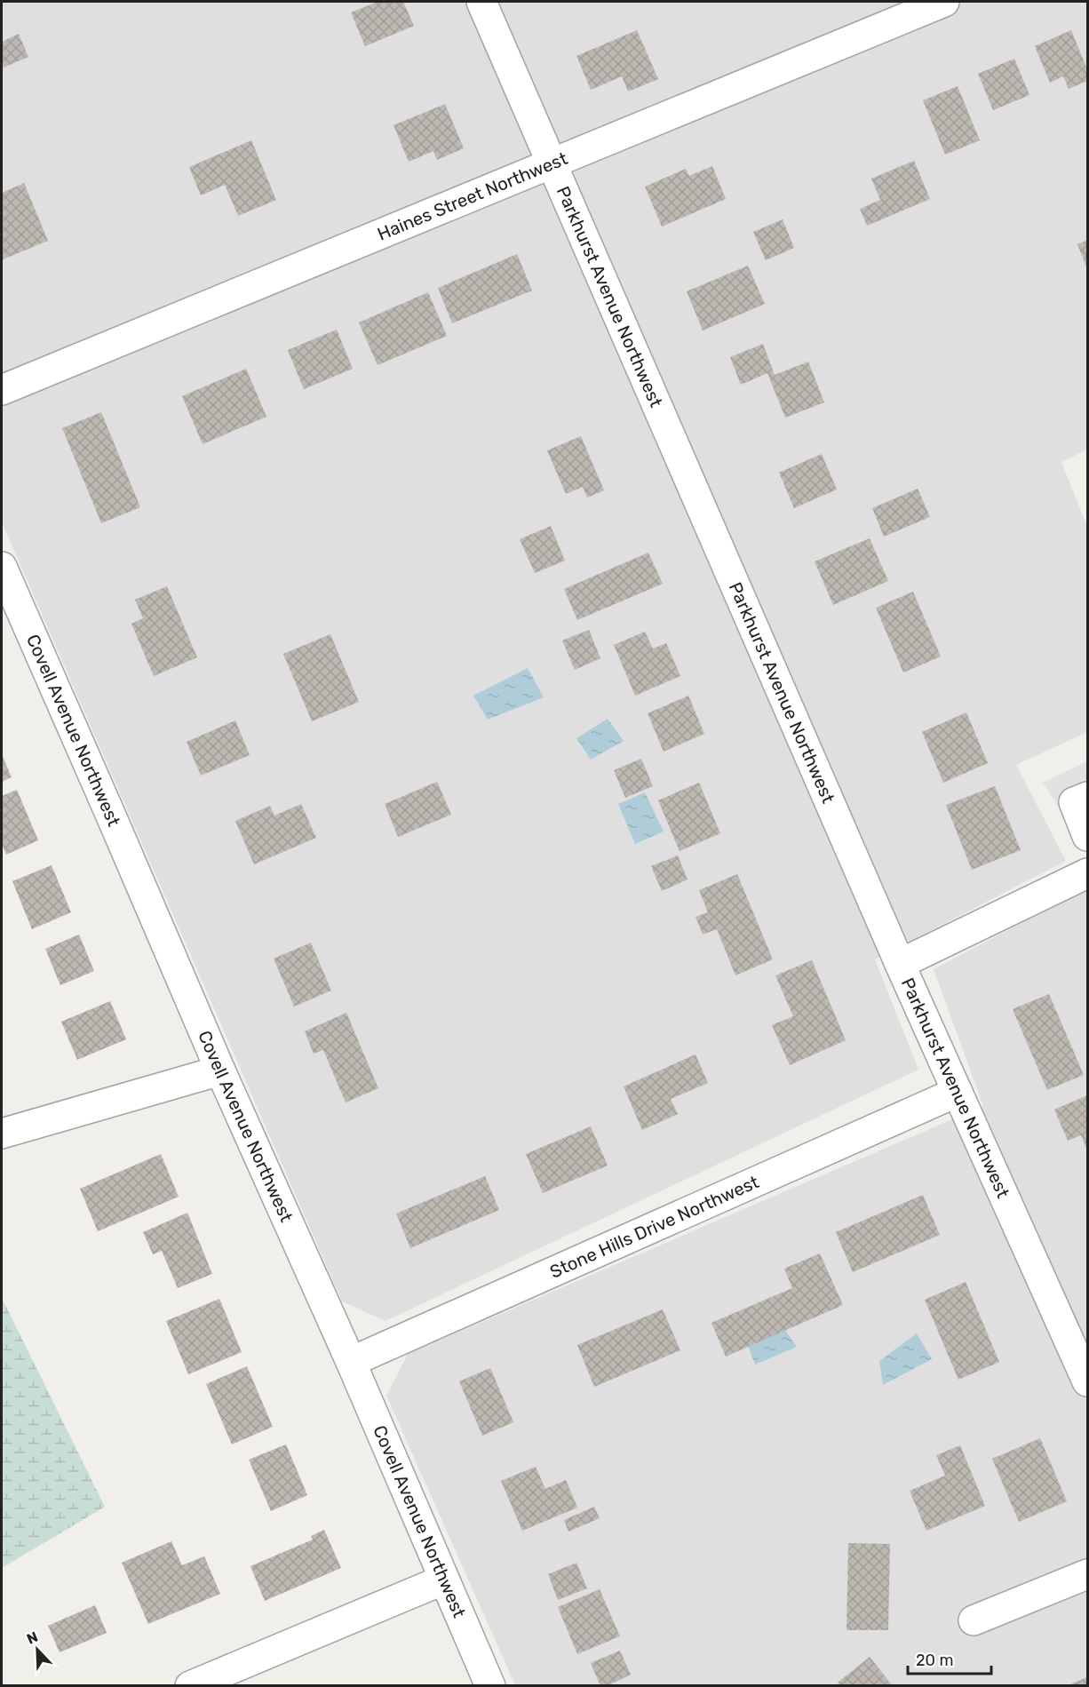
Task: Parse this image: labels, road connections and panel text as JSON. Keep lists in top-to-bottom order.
{
  "streets": {
    "street": [
      "Haines Street Northwest",
      "Parkhurst Avenue Northwest",
      "Covell Avenue Northwest",
      "Stone Hills Drive Northwest"
    ]
  },
  "crossings": [
    ["Haines Street Northwest", "Parkhurst Avenue Northwest"],
    ["Parkhurst Avenue Northwest", "Stone Hills Drive Northwest"],
    ["Covell Avenue Northwest", "Stone Hills Drive Northwest"]
  ],
  "scale_bar": "20 m",
  "north": "top left"
}
